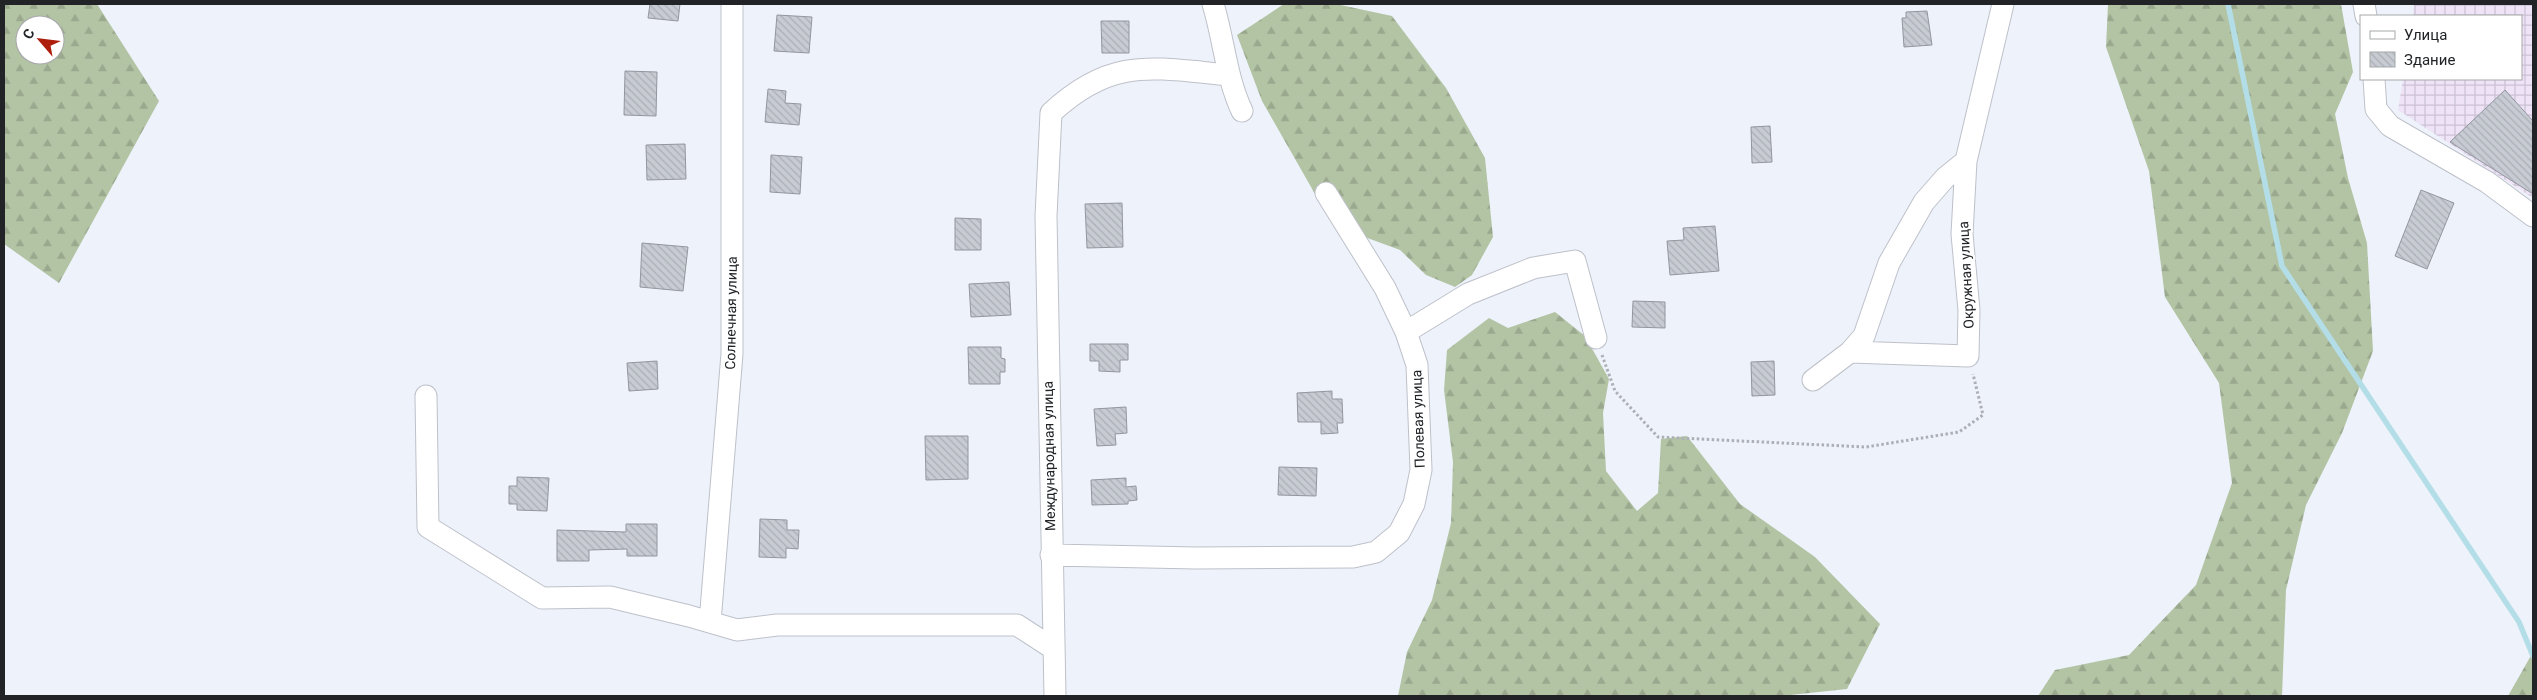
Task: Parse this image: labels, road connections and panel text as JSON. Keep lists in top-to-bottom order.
{
  "streets": {
    "street": [
      "Окружная улица",
      "Солнечная улица",
      "Полевая улица",
      "Международная улица"
    ]
  },
  "crossings": [
    ["Полевая улица", "Международная улица"]
  ],
  "legend": ["Улица", "Здание"],
  "north": "top left"
}
